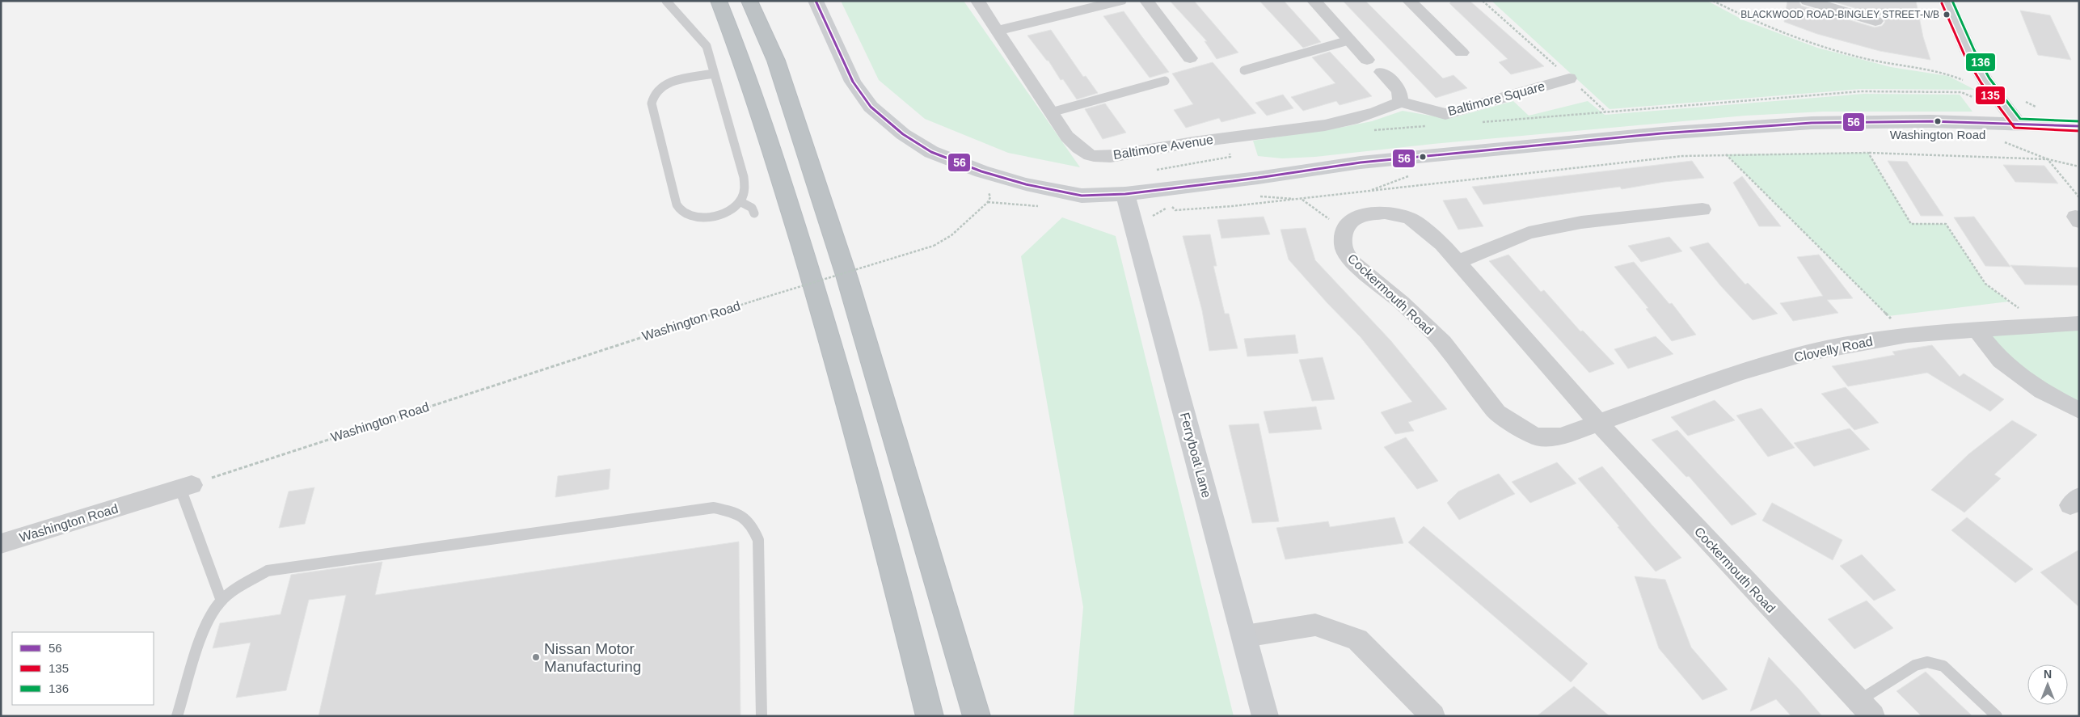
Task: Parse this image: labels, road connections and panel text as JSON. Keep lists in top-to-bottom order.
{
  "streets": {
    "street": [
      "Baltimore Square",
      "Baltimore Avenue",
      "Cockermouth Road",
      "Washington Road",
      "Clovelly Road",
      "Ferryboat Lane"
    ]
  },
  "crossings": [
    ["Baltimore Square", "Baltimore Avenue"],
    ["Cockermouth Road", "Clovelly Road"]
  ],
  "places": ["BLACKWOOD ROAD-BINGLEY STREET-N/B", "Washington Road", "Nissan Motor Manufacturing"],
  "lines": ["transit line 56", "transit line 136", "transit line 135"],
  "legend": ["56", "135", "136"],
  "north": "top"
}
